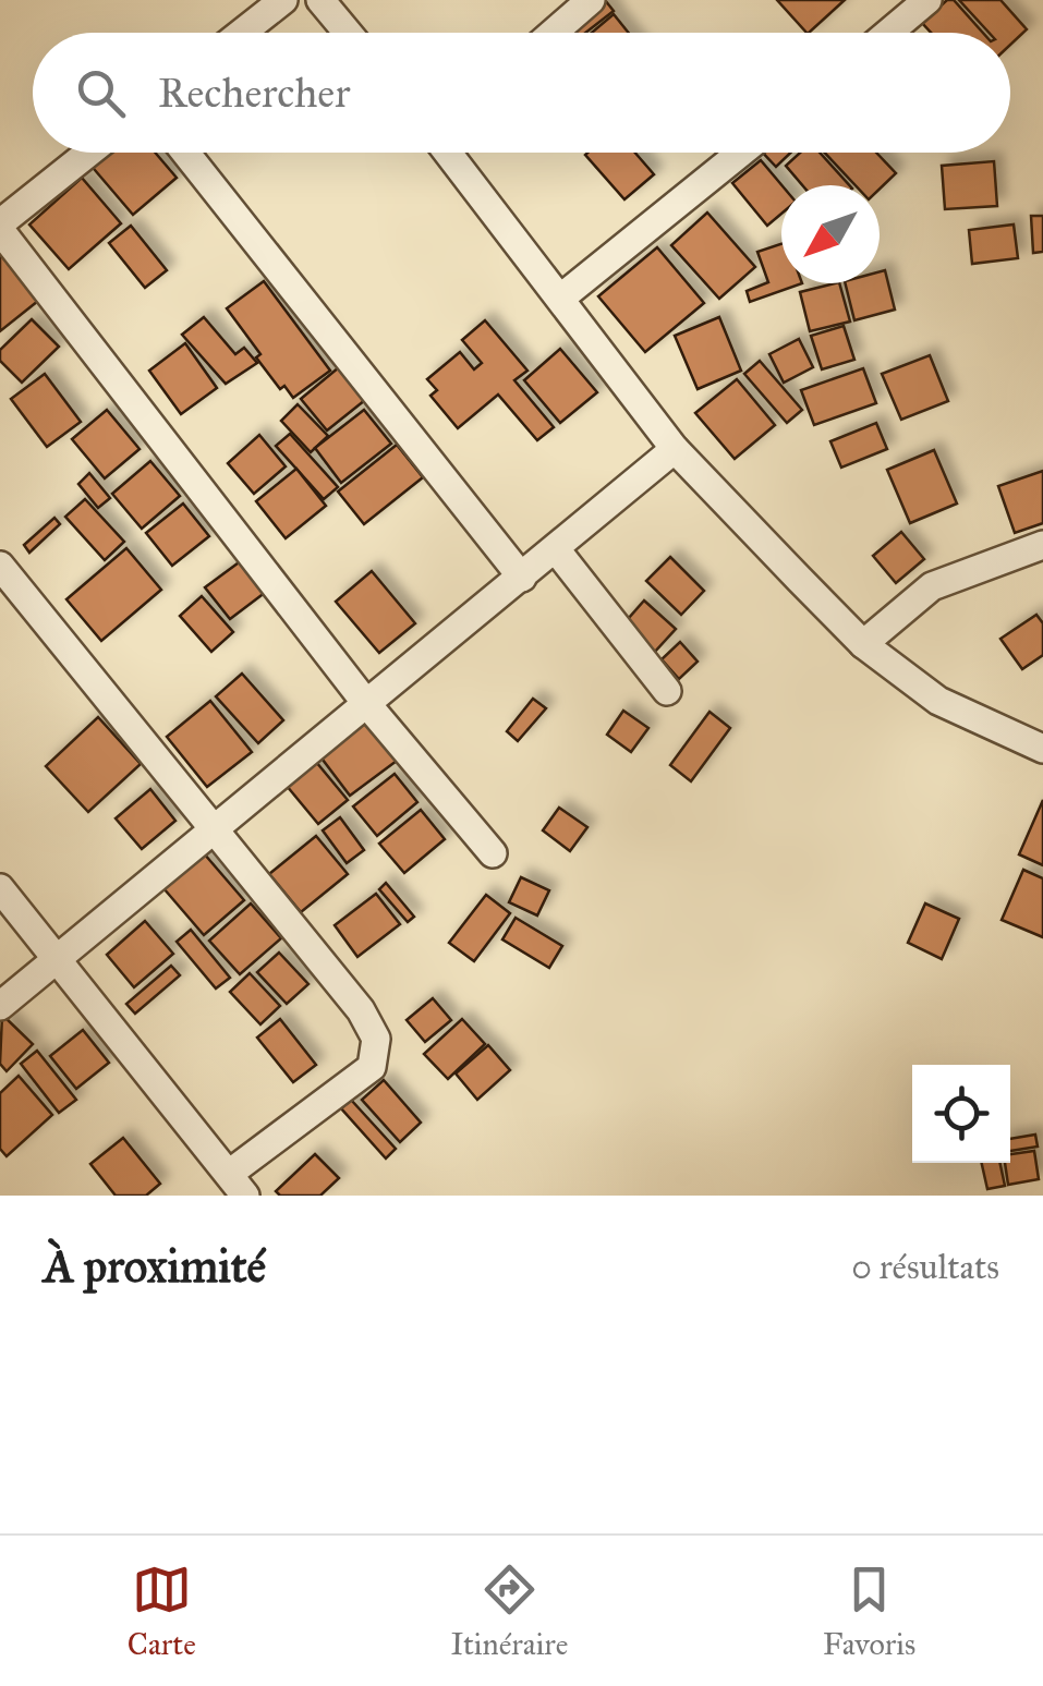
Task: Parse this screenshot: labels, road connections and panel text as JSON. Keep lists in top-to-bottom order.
{
  "north": "bottom left",
  "page": {
    "search": "Rechercher",
    "heading": ["À proximité", "0 résultats"],
    "nav": ["Carte", "Itinéraire", "Favoris"]
  }
}
